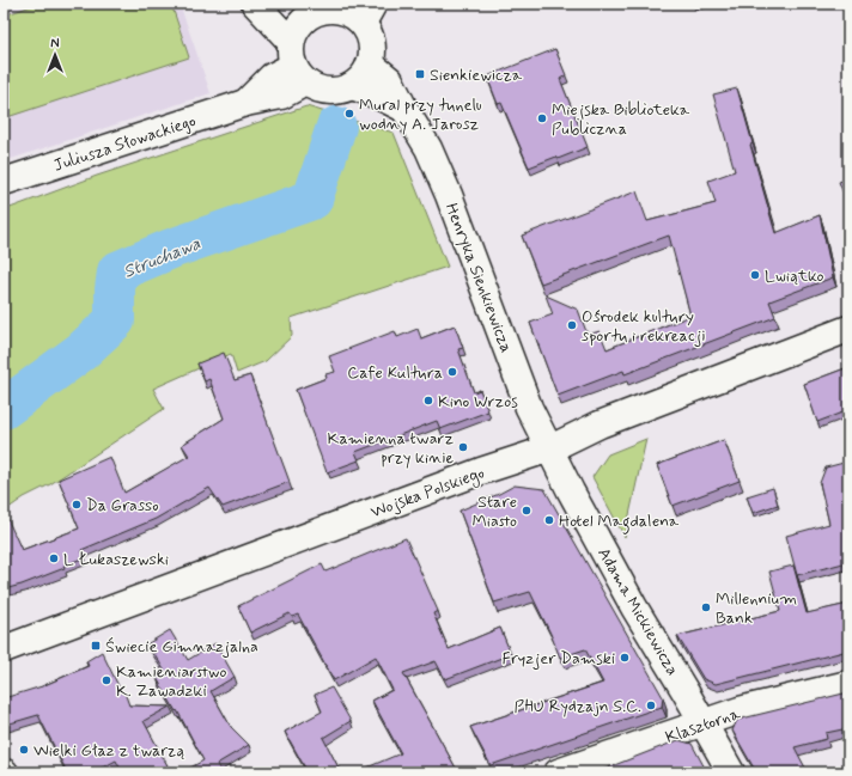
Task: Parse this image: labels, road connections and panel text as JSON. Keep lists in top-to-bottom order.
{
  "streets": {
    "street": [
      "Juliusza Słowackiego",
      "Henryka Sienkiewicza",
      "Wojska Polskiego",
      "Adama Mickiewicza",
      "Klasztorna"
    ]
  },
  "crossings": [
    ["Juliusza Słowackiego", "Henryka Sienkiewicza"],
    ["Henryka Sienkiewicza", "Wojska Polskiego"],
    ["Henryka Sienkiewicza", "Adama Mickiewicza"],
    ["Wojska Polskiego", "Adama Mickiewicza"],
    ["Adama Mickiewicza", "Klasztorna"]
  ],
  "water": ["Struchawa"],
  "places": {
    "transit": ["Sienkiewicza", "Świecie Gimnazjalna"],
    "other": [
      "Mural przy tunelu wodny A. Jarosz",
      "Miejska Biblioteka Publiczna",
      "Lwiątko",
      "Ośrodek kultury sportu i rekreacji",
      "Cafe Kultura",
      "Kino Wrzos",
      "Kamienna twarz przy kinie",
      "Da Grasso",
      "Stare Miasto",
      "Hotel Magdalena",
      "L Łukaszewski",
      "Millennium Bank",
      "Fryzjer Damski",
      "Kamieniarstwo K. Zawadzki",
      "PHU Rydzajn S.C.",
      "Wielki Głaz z twarzą"
    ]
  },
  "north": "top"
}
